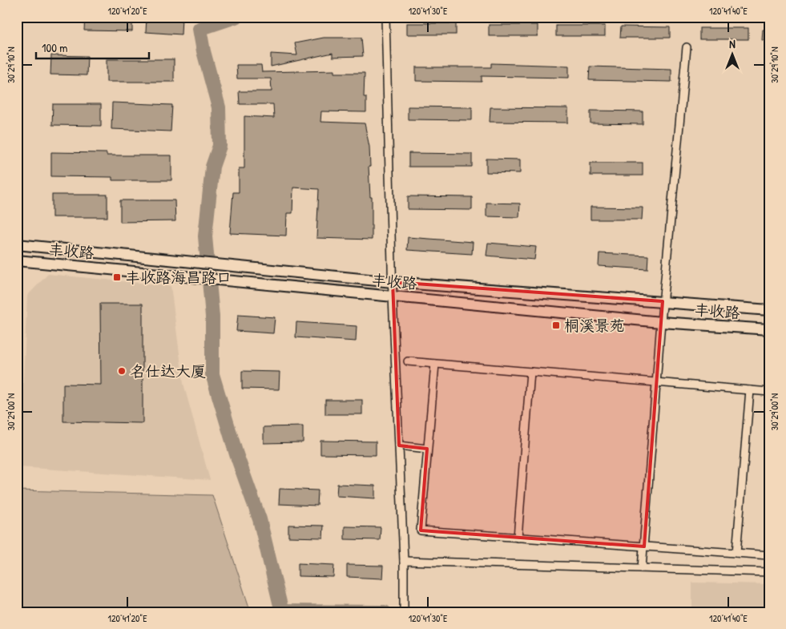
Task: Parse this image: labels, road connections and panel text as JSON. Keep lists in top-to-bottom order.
{
  "streets": {
    "main road": ["丰收路"]
  },
  "places": {
    "transit": ["丰收路海昌路口", "桐溪景苑"],
    "other": ["名仕达大厦"]
  },
  "scale_bar": "100 m",
  "north": "top",
  "coordinates": [
    "120°41'20\"E",
    "120°41'30\"E",
    "120°41'40\"E",
    "30°29'10\"N",
    "30°29'00\"N"
  ]
}
